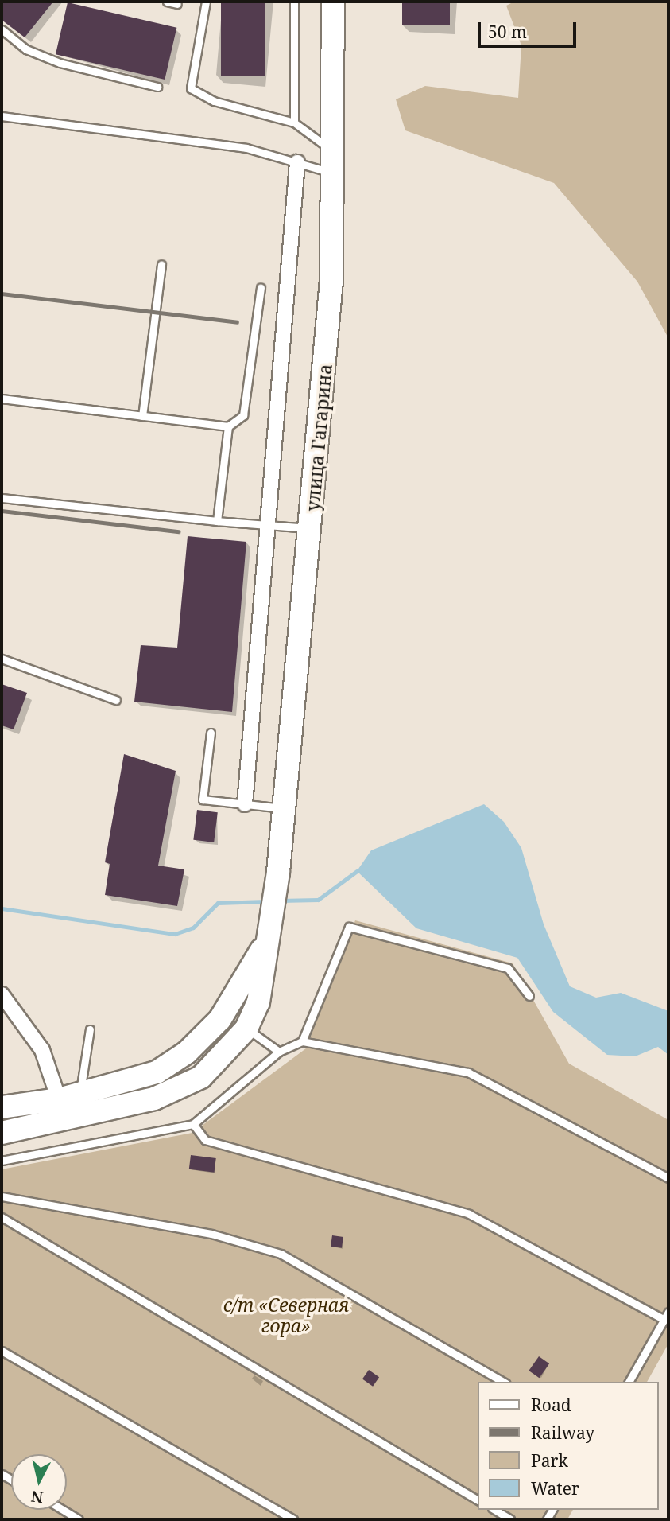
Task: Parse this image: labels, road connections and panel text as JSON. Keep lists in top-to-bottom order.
{
  "streets": {
    "main road": ["улица Гагарина"]
  },
  "parks": ["с/т «Северная гора»"],
  "legend": [
    "Road",
    "Railway",
    "Park",
    "Water"
  ],
  "scale_bar": "50 m",
  "north": "bottom"
}
